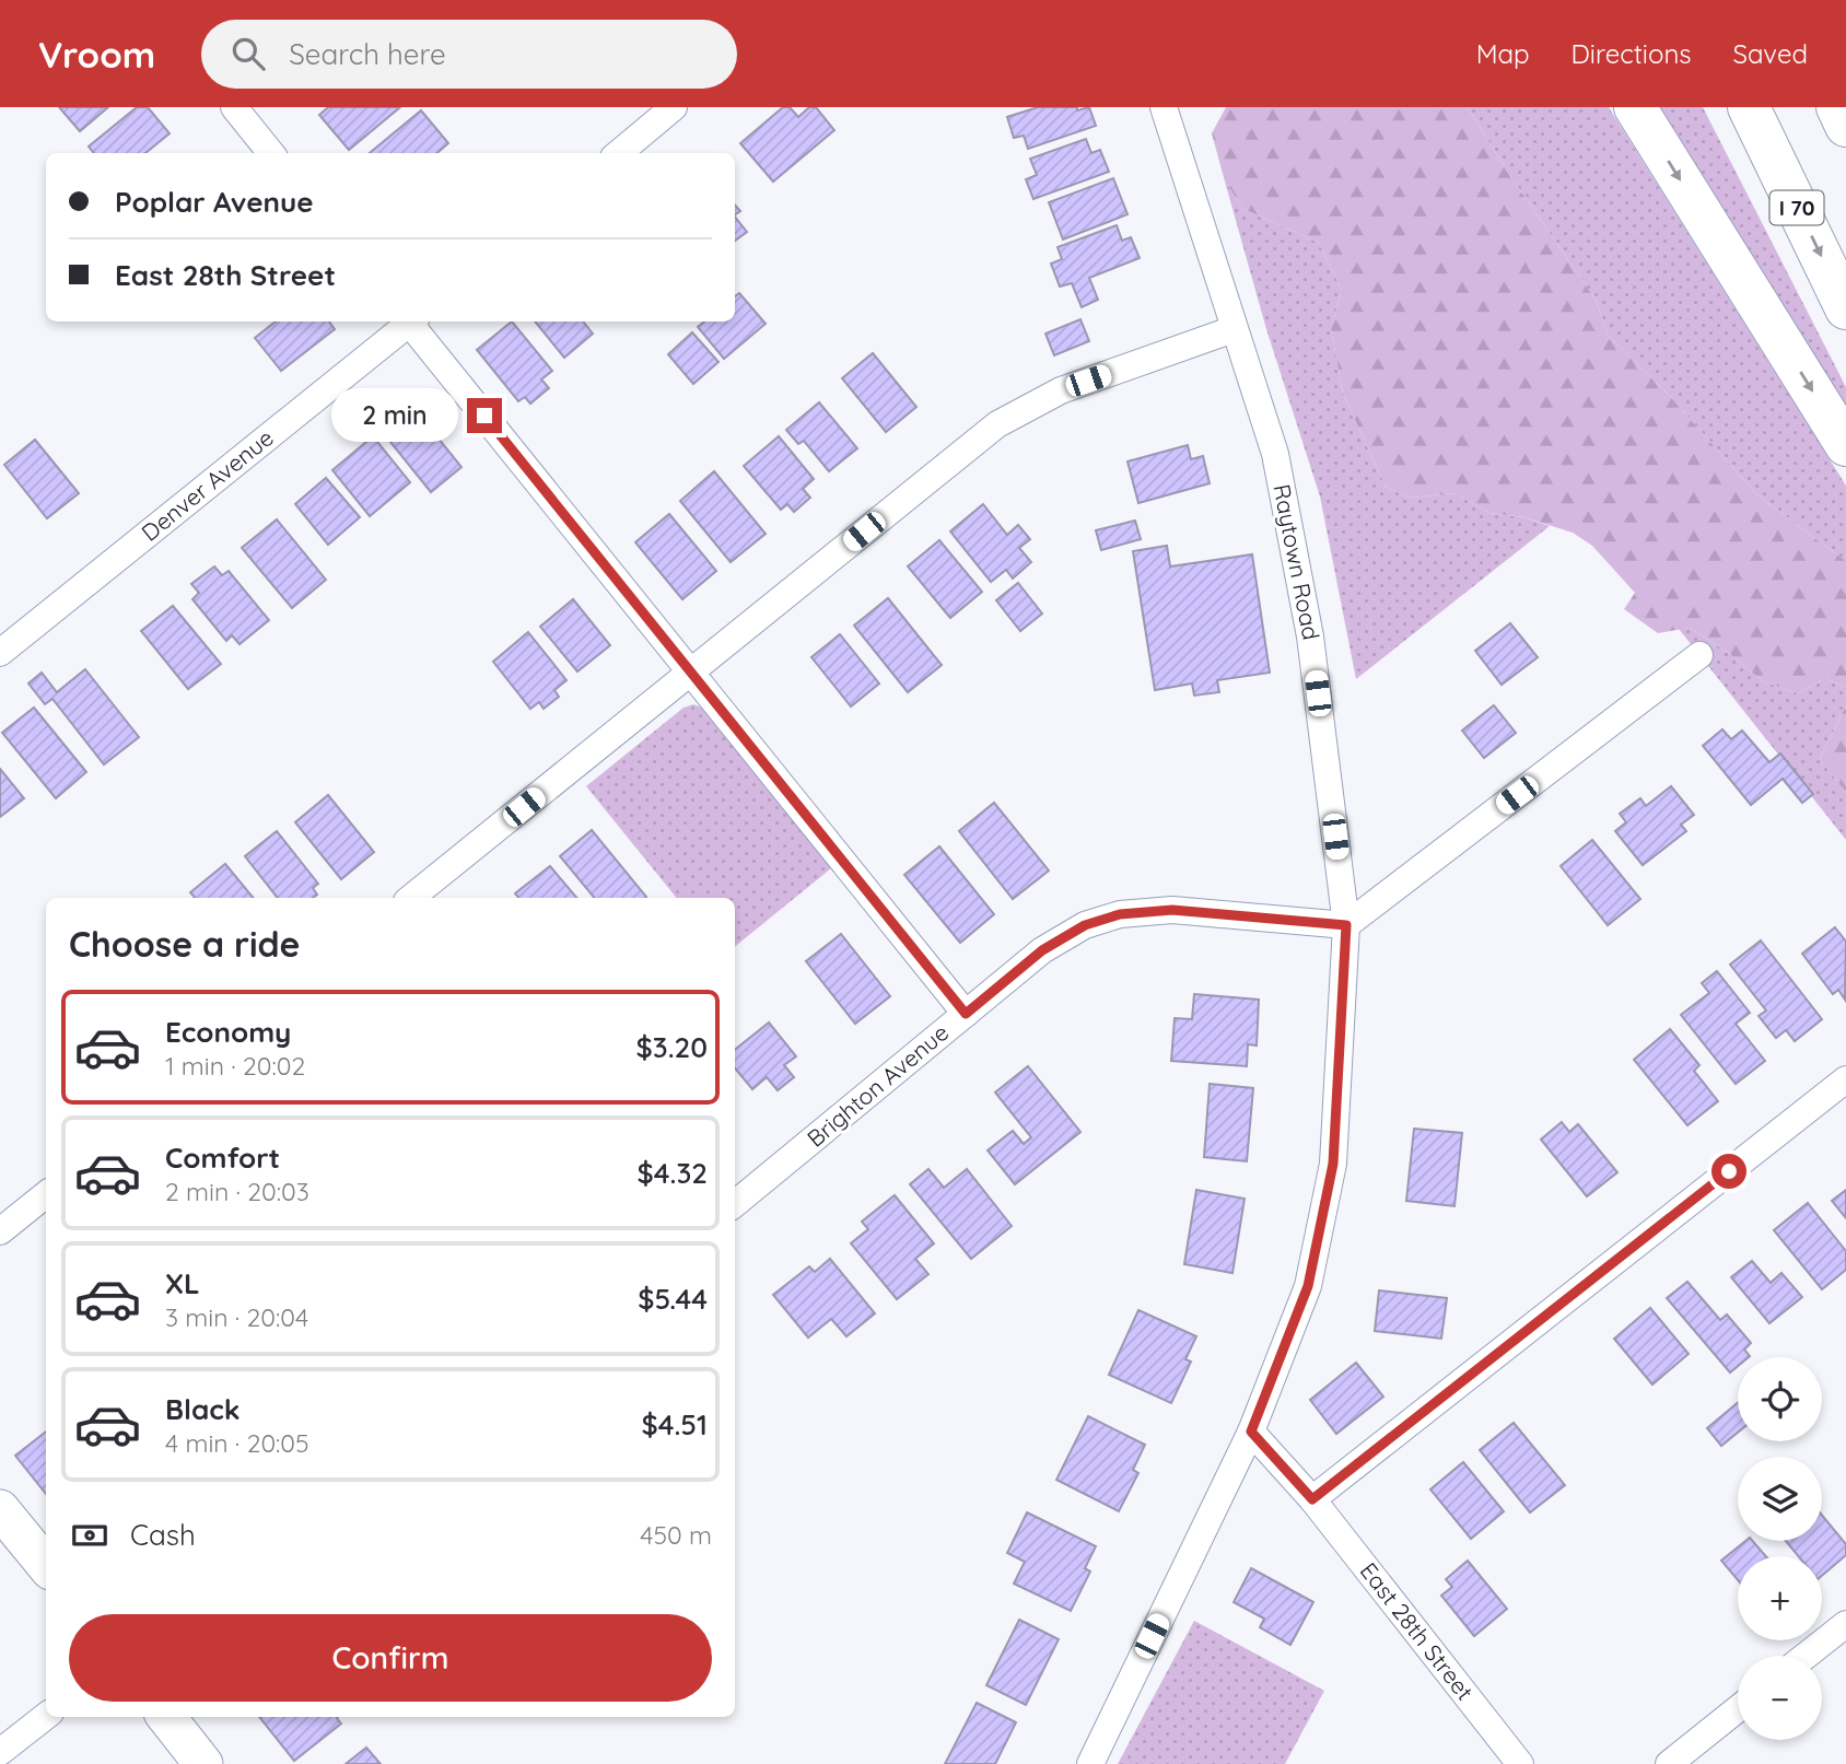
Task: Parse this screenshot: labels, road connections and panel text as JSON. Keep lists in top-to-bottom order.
{
  "streets": {
    "highway": ["I 70"],
    "street": [
      "Denver Avenue",
      "Raytown Road",
      "Brighton Avenue",
      "East 28th Street"
    ]
  },
  "crossings": [
    ["Raytown Road", "Brighton Avenue"],
    ["Raytown Road", "East 28th Street"]
  ],
  "page": {
    "header": "Vroom",
    "search": "Search here",
    "nav": ["Map", "Directions", "Saved"],
    "banner": ["Poplar Avenue", "East 28th Street"],
    "bubble": "2 min",
    "heading": "Choose a ride",
    "list": [
      {
        "name": "Economy",
        "note": "1 min · 20:02",
        "value": "$3.20"
      },
      {
        "name": "Comfort",
        "note": "2 min · 20:03",
        "value": "$4.32"
      },
      {
        "name": "XL",
        "note": "3 min · 20:04",
        "value": "$5.44"
      },
      {
        "name": "Black",
        "note": "4 min · 20:05",
        "value": "$4.51"
      }
    ],
    "map_buttons": ["+", "−"],
    "pay": ["Cash", "450 m"],
    "buttons": "Confirm"
  }
}
